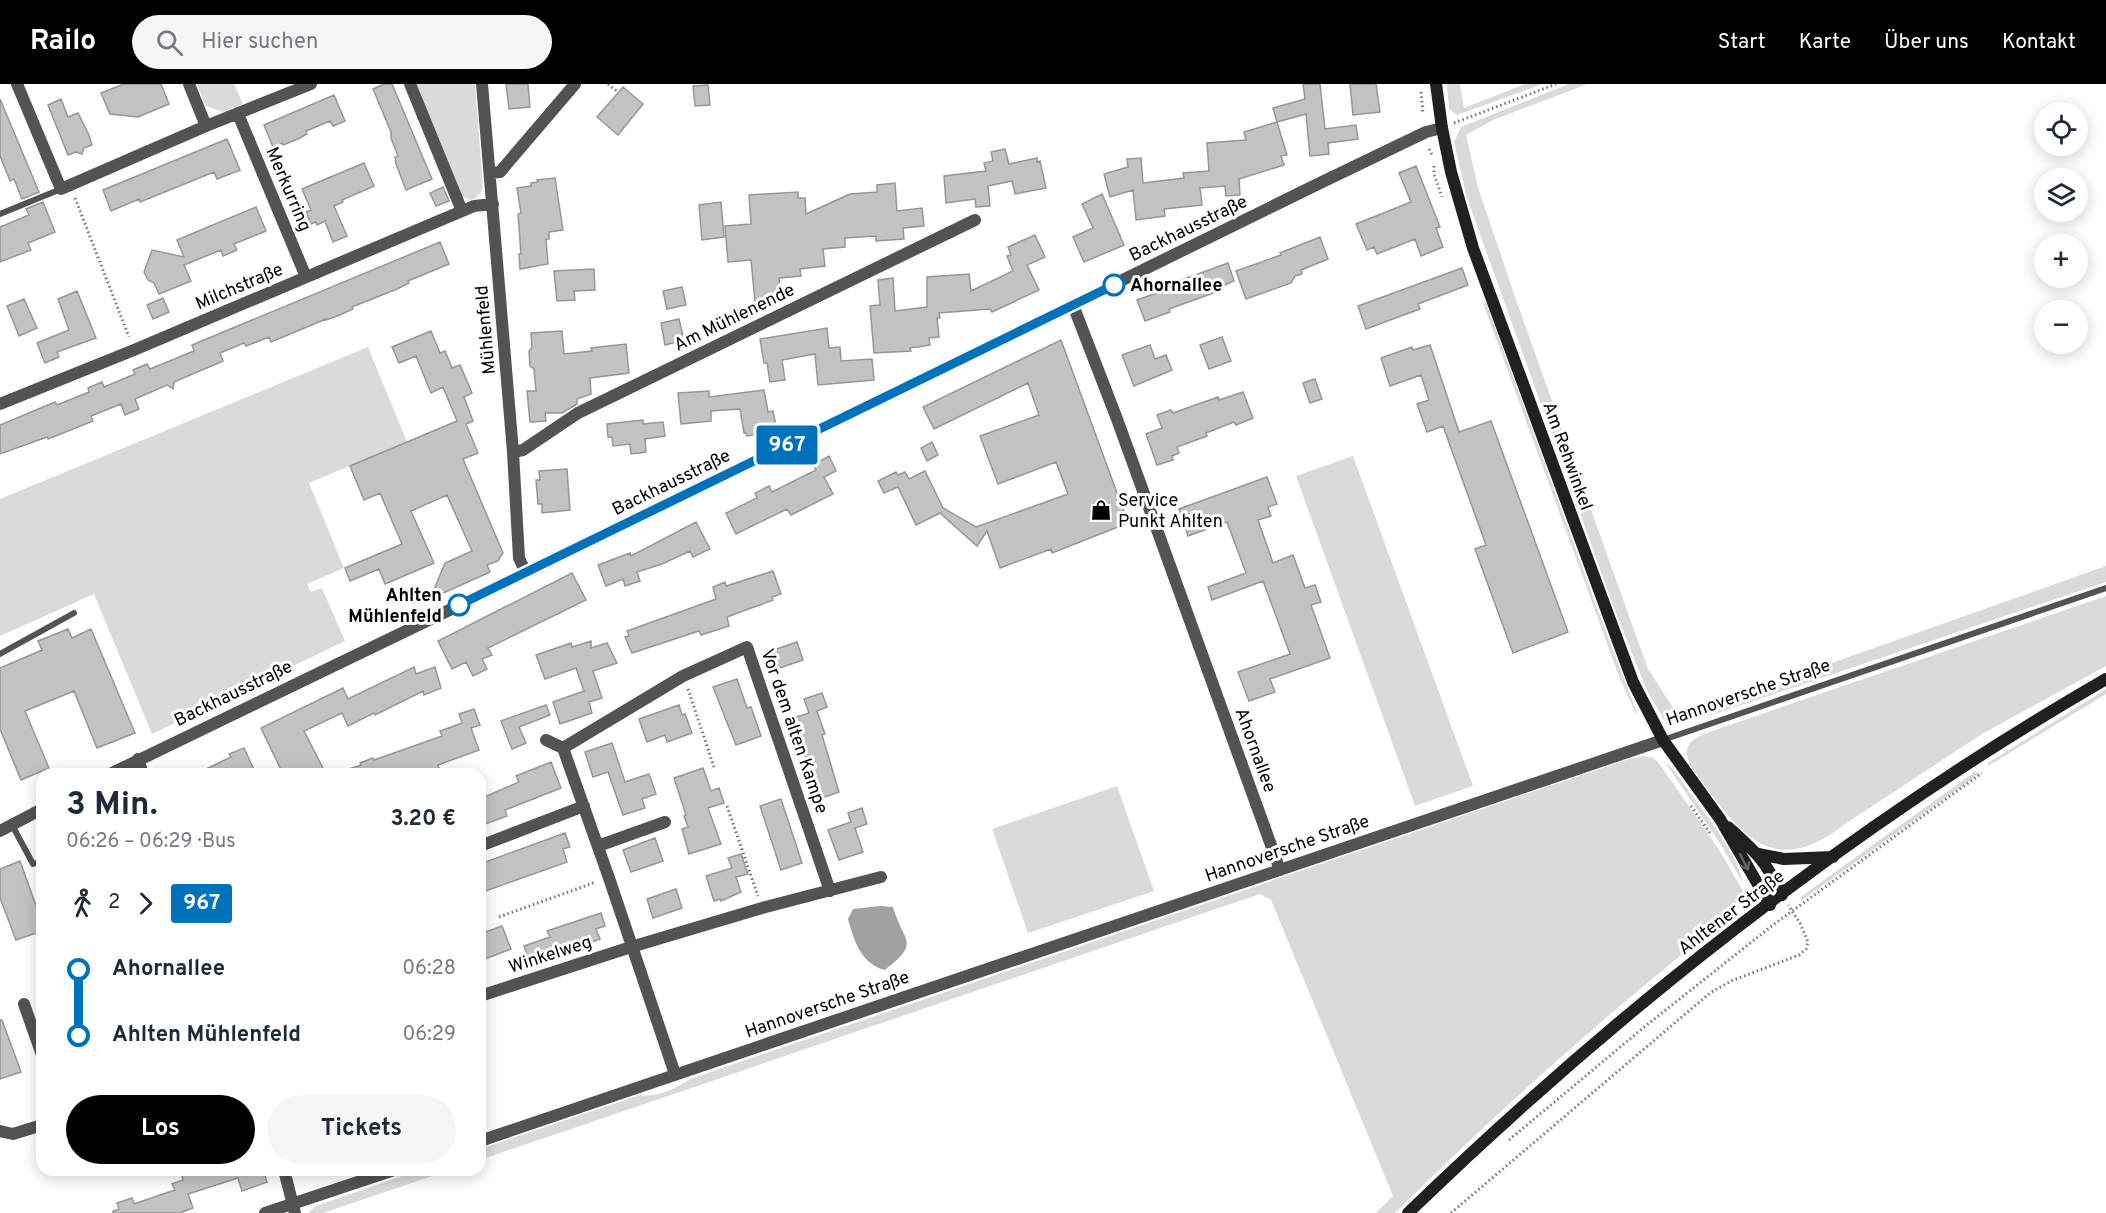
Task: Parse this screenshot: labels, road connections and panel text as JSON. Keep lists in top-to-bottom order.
{
  "streets": {
    "street": [
      "Merkurring",
      "Backhausstraße",
      "Milchstraße",
      "Am Mühlenende",
      "Mühlenfeld",
      "Am Rehwinkel",
      "Hannoversche Straße",
      "Vor dem alten Kampe",
      "Ahornallee",
      "Ahltener Straße",
      "Winkelweg"
    ]
  },
  "crossings": [
    ["Merkurring", "Milchstraße"],
    ["Backhausstraße", "Mühlenfeld"],
    ["Backhausstraße", "Am Rehwinkel"],
    ["Backhausstraße", "Ahornallee"],
    ["Milchstraße", "Mühlenfeld"],
    ["Am Mühlenende", "Mühlenfeld"],
    ["Am Rehwinkel", "Hannoversche Straße"],
    ["Am Rehwinkel", "Ahltener Straße"],
    ["Hannoversche Straße", "Ahornallee"]
  ],
  "places": {
    "other": ["Ahornallee", "Ahlten Mühlenfeld"],
    "shop": ["Service Punkt Ahlten"]
  },
  "lines": ["bus line 967"],
  "page": {
    "header": "Railo",
    "search": "Hier suchen",
    "nav": [
      "Start",
      "Karte",
      "Über uns",
      "Kontakt"
    ],
    "on_map": "967",
    "map_buttons": ["+", "−"],
    "heading": ["3 Min.", "06:26 – 06:29 · Bus", "3.20 €"],
    "legs": ["2", "967"],
    "list": [
      {
        "name": "Ahornallee",
        "value": "06:28"
      },
      {
        "name": "Ahlten Mühlenfeld",
        "value": "06:29"
      }
    ],
    "buttons": ["Los", "Tickets"]
  }
}
